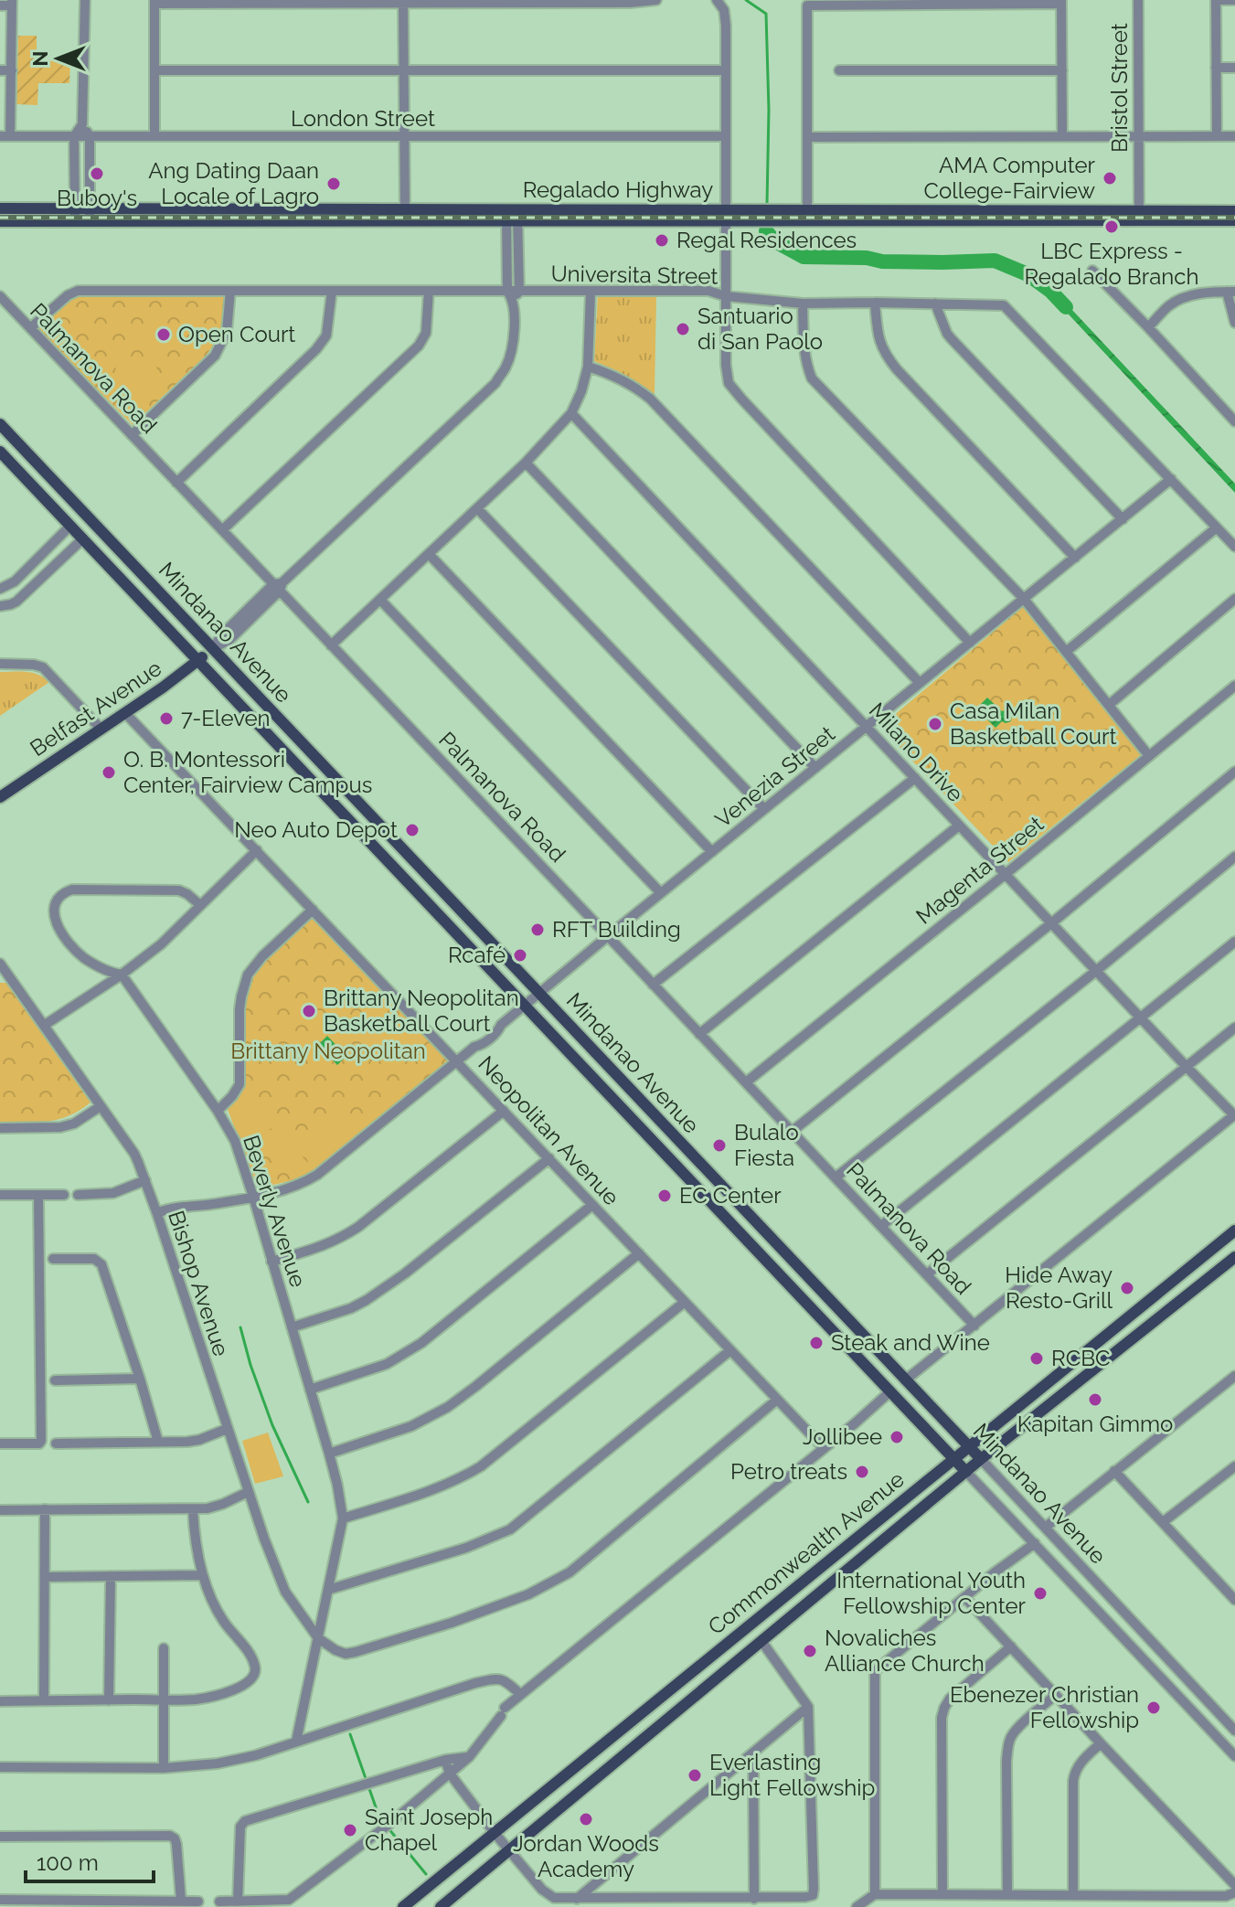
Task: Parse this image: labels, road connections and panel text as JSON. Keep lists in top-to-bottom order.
{
  "streets": {
    "main road": [
      "Regalado Highway",
      "Mindanao Avenue",
      "Belfast Avenue",
      "Commonwealth Avenue"
    ],
    "street": [
      "Bristol Street",
      "London Street",
      "Universita Street",
      "Palmanova Road",
      "Milano Drive",
      "Venezia Street",
      "Magenta Street",
      "Neopolitan Avenue",
      "Beverly Avenue",
      "Bishop Avenue"
    ]
  },
  "crossings": [
    ["Bristol Street", "Regalado Highway"],
    ["Universita Street", "Palmanova Road"],
    ["Universita Street", "Venezia Street"],
    ["Palmanova Road", "Venezia Street"],
    ["Palmanova Road", "Magenta Street"],
    ["Mindanao Avenue", "Belfast Avenue"],
    ["Mindanao Avenue", "Venezia Street"],
    ["Mindanao Avenue", "Commonwealth Avenue"],
    ["Belfast Avenue", "Neopolitan Avenue"],
    ["Milano Drive", "Venezia Street"],
    ["Milano Drive", "Magenta Street"],
    ["Venezia Street", "Neopolitan Avenue"],
    ["Venezia Street", "Beverly Avenue"],
    ["Venezia Street", "Bishop Avenue"],
    ["Beverly Avenue", "Bishop Avenue"]
  ],
  "parks": ["Brittany Neopolitan"],
  "places": [
    "Buboy's",
    "AMA Computer College-Fairview",
    "Ang Dating Daan Locale of Lagro",
    "LBC Express - Regalado Branch",
    "Regal Residences",
    "Santuario di San Paolo",
    "Open Court",
    "7-Eleven",
    "Casa Milan Basketball Court",
    "O. B. Montessori Center, Fairview Campus",
    "Neo Auto Depot",
    "RFT Building",
    "Rcafé",
    "Brittany Neopolitan Basketball Court",
    "Bulalo Fiesta",
    "EC Center",
    "Hide Away Resto-Grill",
    "Steak and Wine",
    "RCBC",
    "Kapitan Gimmo",
    "Jollibee",
    "Petro treats",
    "International Youth Fellowship Center",
    "Novaliches Alliance Church",
    "Ebenezer Christian Fellowship",
    "Everlasting Light Fellowship",
    "Jordan Woods Academy",
    "Saint Joseph Chapel"
  ],
  "scale_bar": "100 m",
  "north": "left"
}
